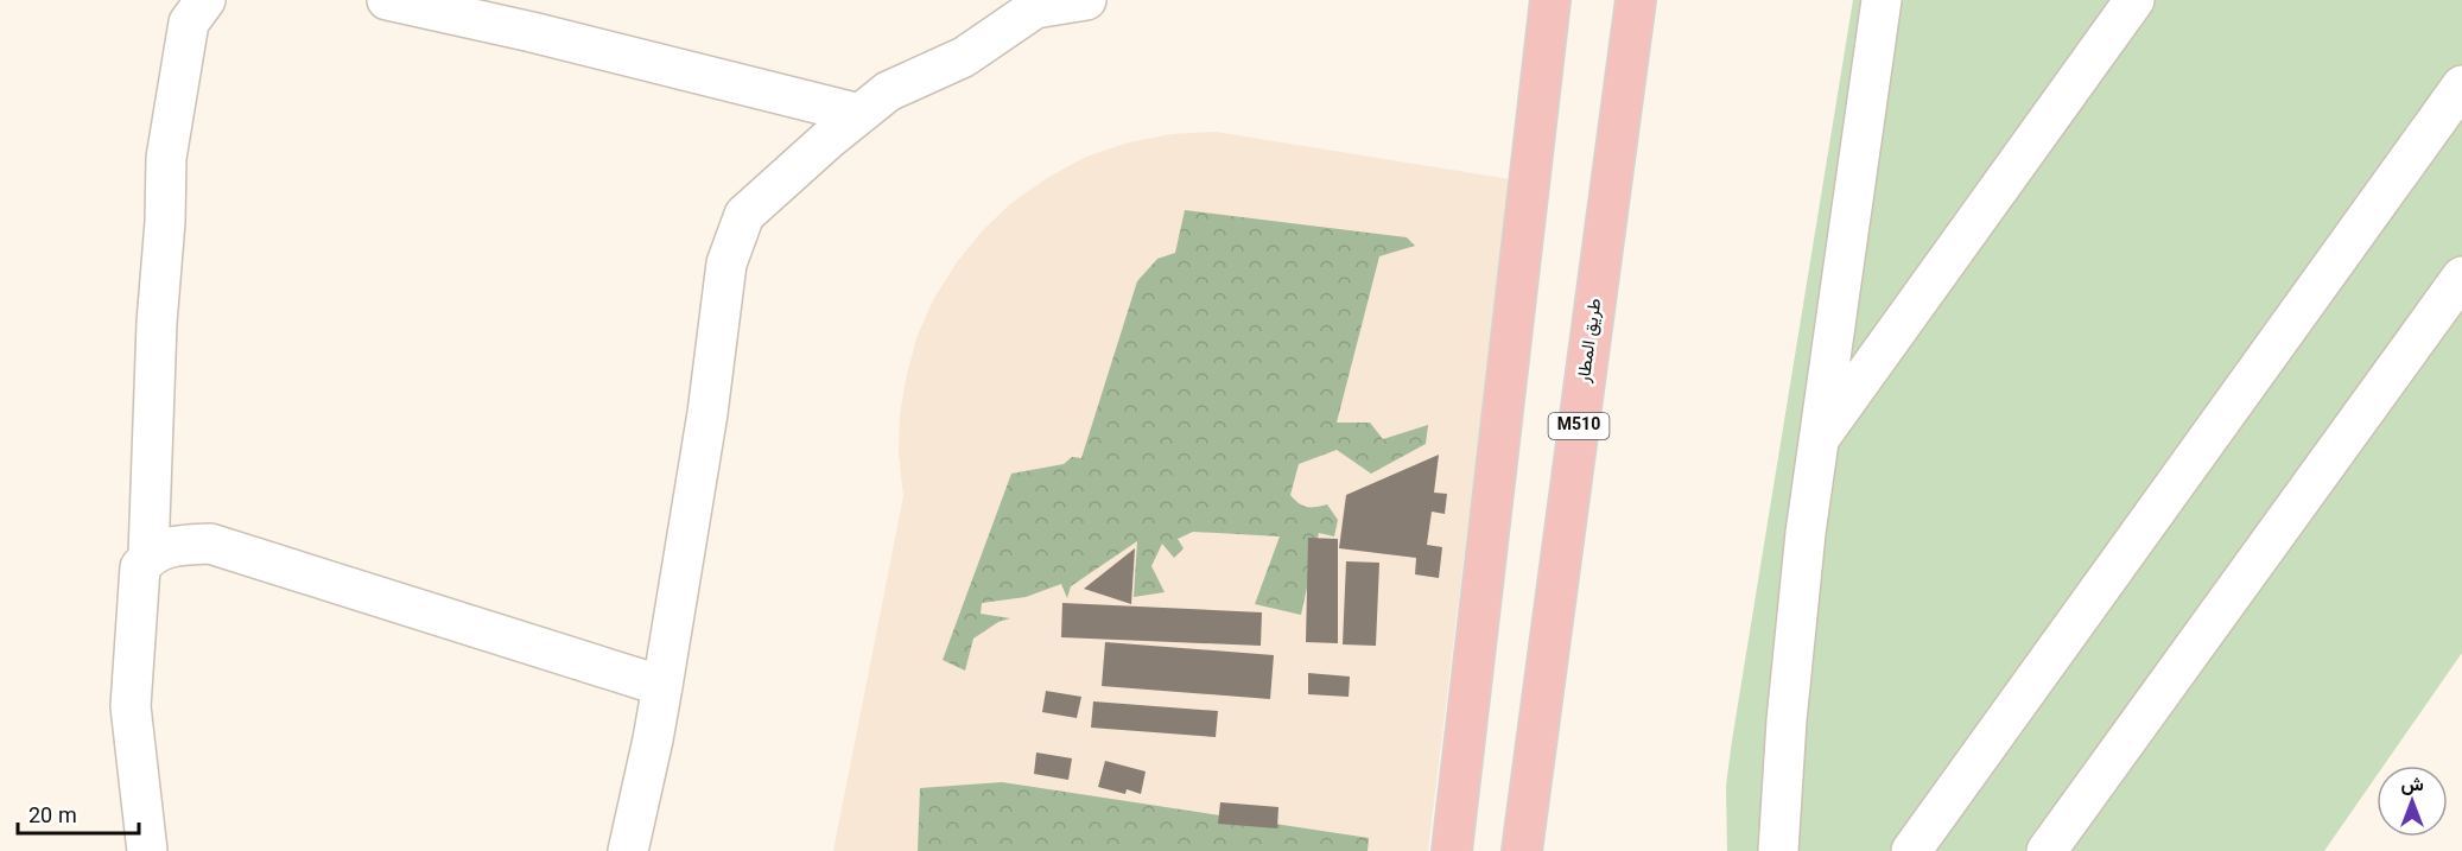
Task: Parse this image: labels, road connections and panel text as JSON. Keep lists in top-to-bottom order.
{
  "streets": {
    "highway": ["طريق المطار", "M510"]
  },
  "scale_bar": "20 m",
  "north": "top"
}
